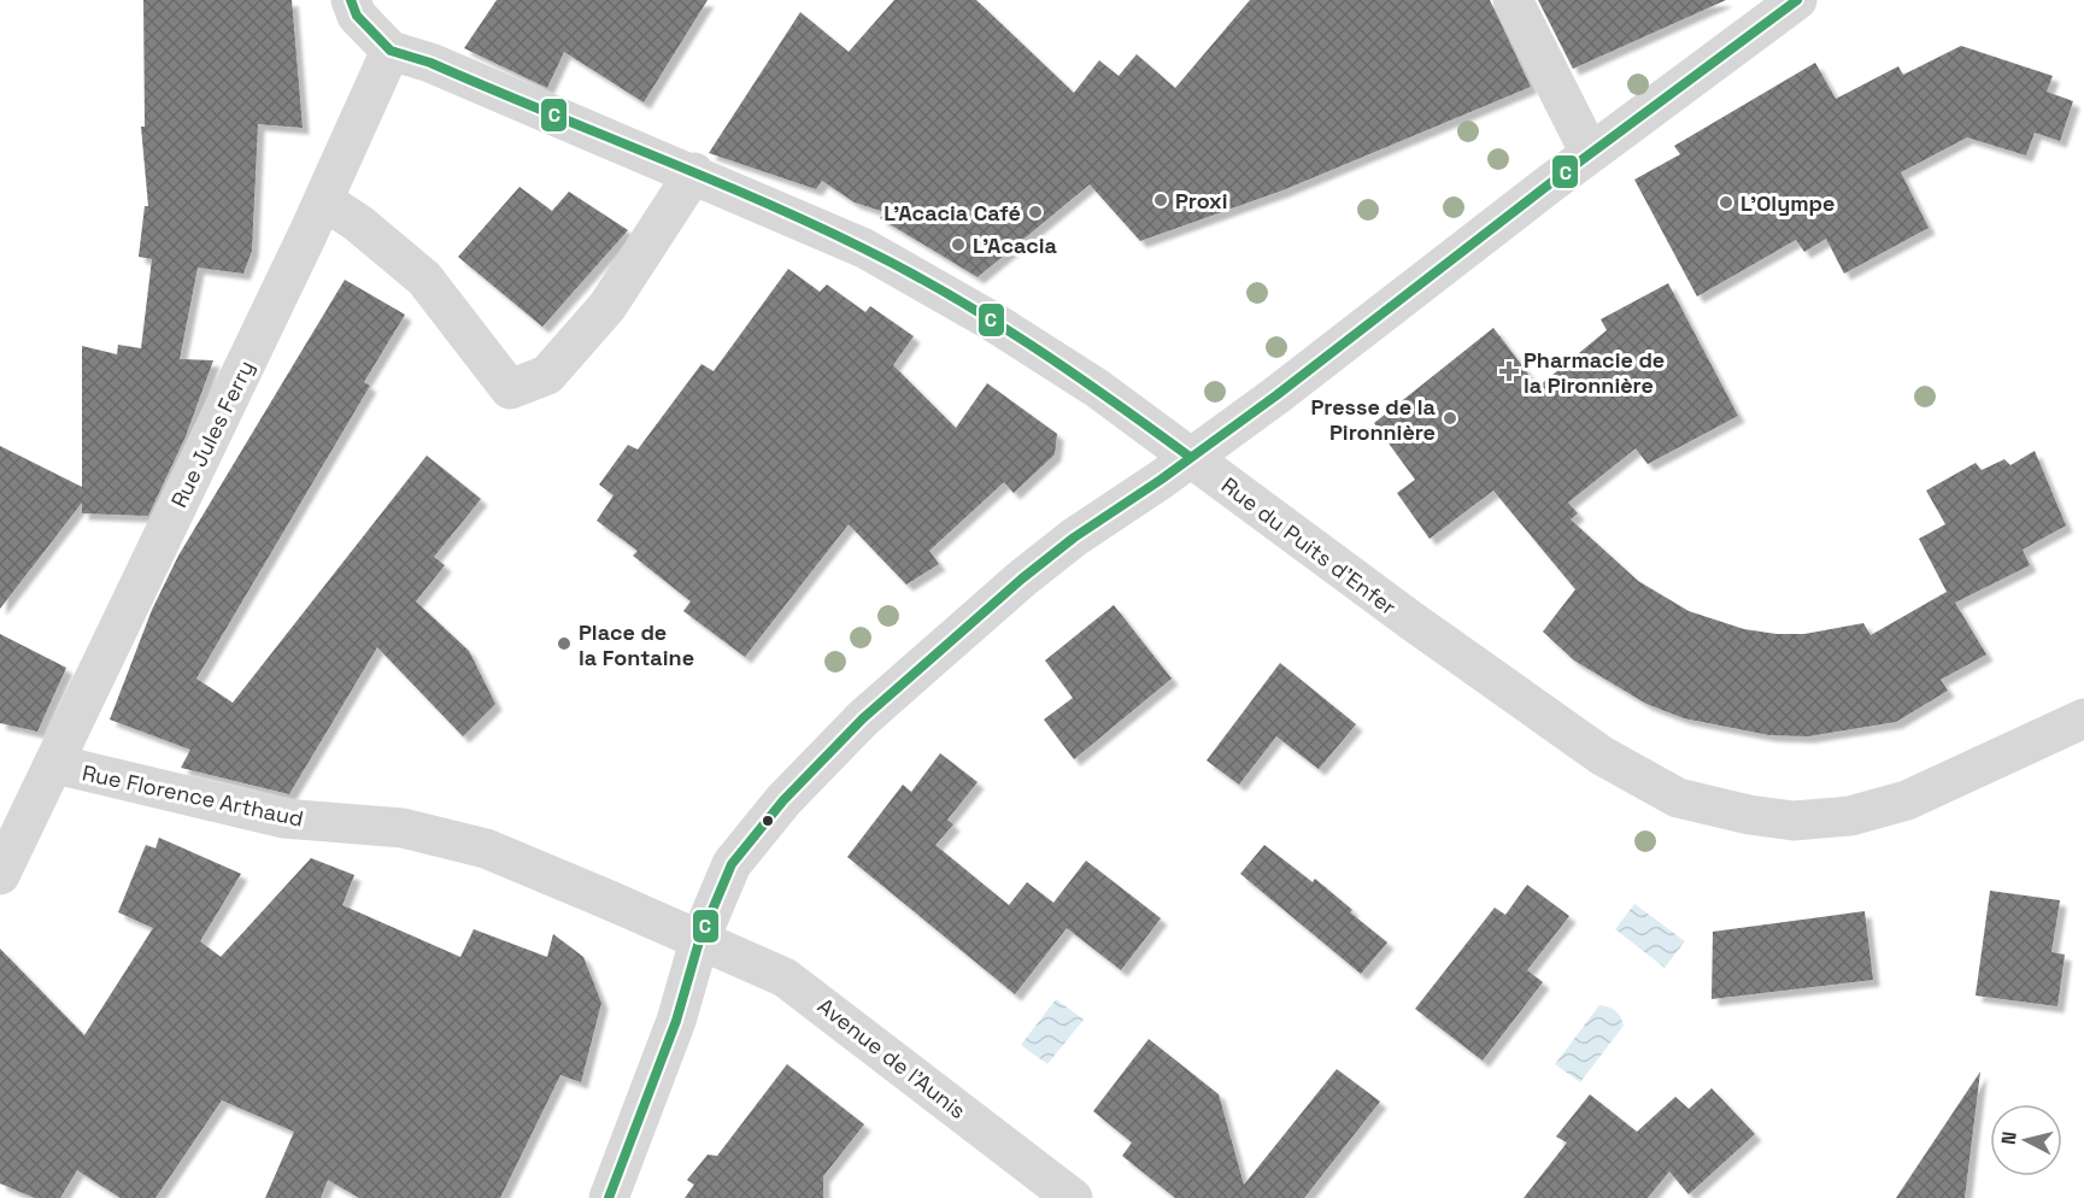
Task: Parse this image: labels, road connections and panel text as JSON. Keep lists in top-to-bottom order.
{
  "streets": {
    "street": [
      "Rue Jules Ferry",
      "Rue du Puits d'Enfer",
      "Rue Florence Arthaud",
      "Avenue de l'Aunis"
    ]
  },
  "crossings": [
    ["Rue Jules Ferry", "Rue du Puits d'Enfer"],
    ["Rue Jules Ferry", "Rue Florence Arthaud"],
    ["Rue Florence Arthaud", "Avenue de l'Aunis"]
  ],
  "places": {
    "other": [
      "Proxi",
      "L'Olympe",
      "L'Acacia Café",
      "L'Acacia",
      "Presse de la Pironnière",
      "Place de la Fontaine"
    ],
    "health": ["Pharmacie de la Pironnière"]
  },
  "lines": ["transit line C"],
  "north": "left"
}
